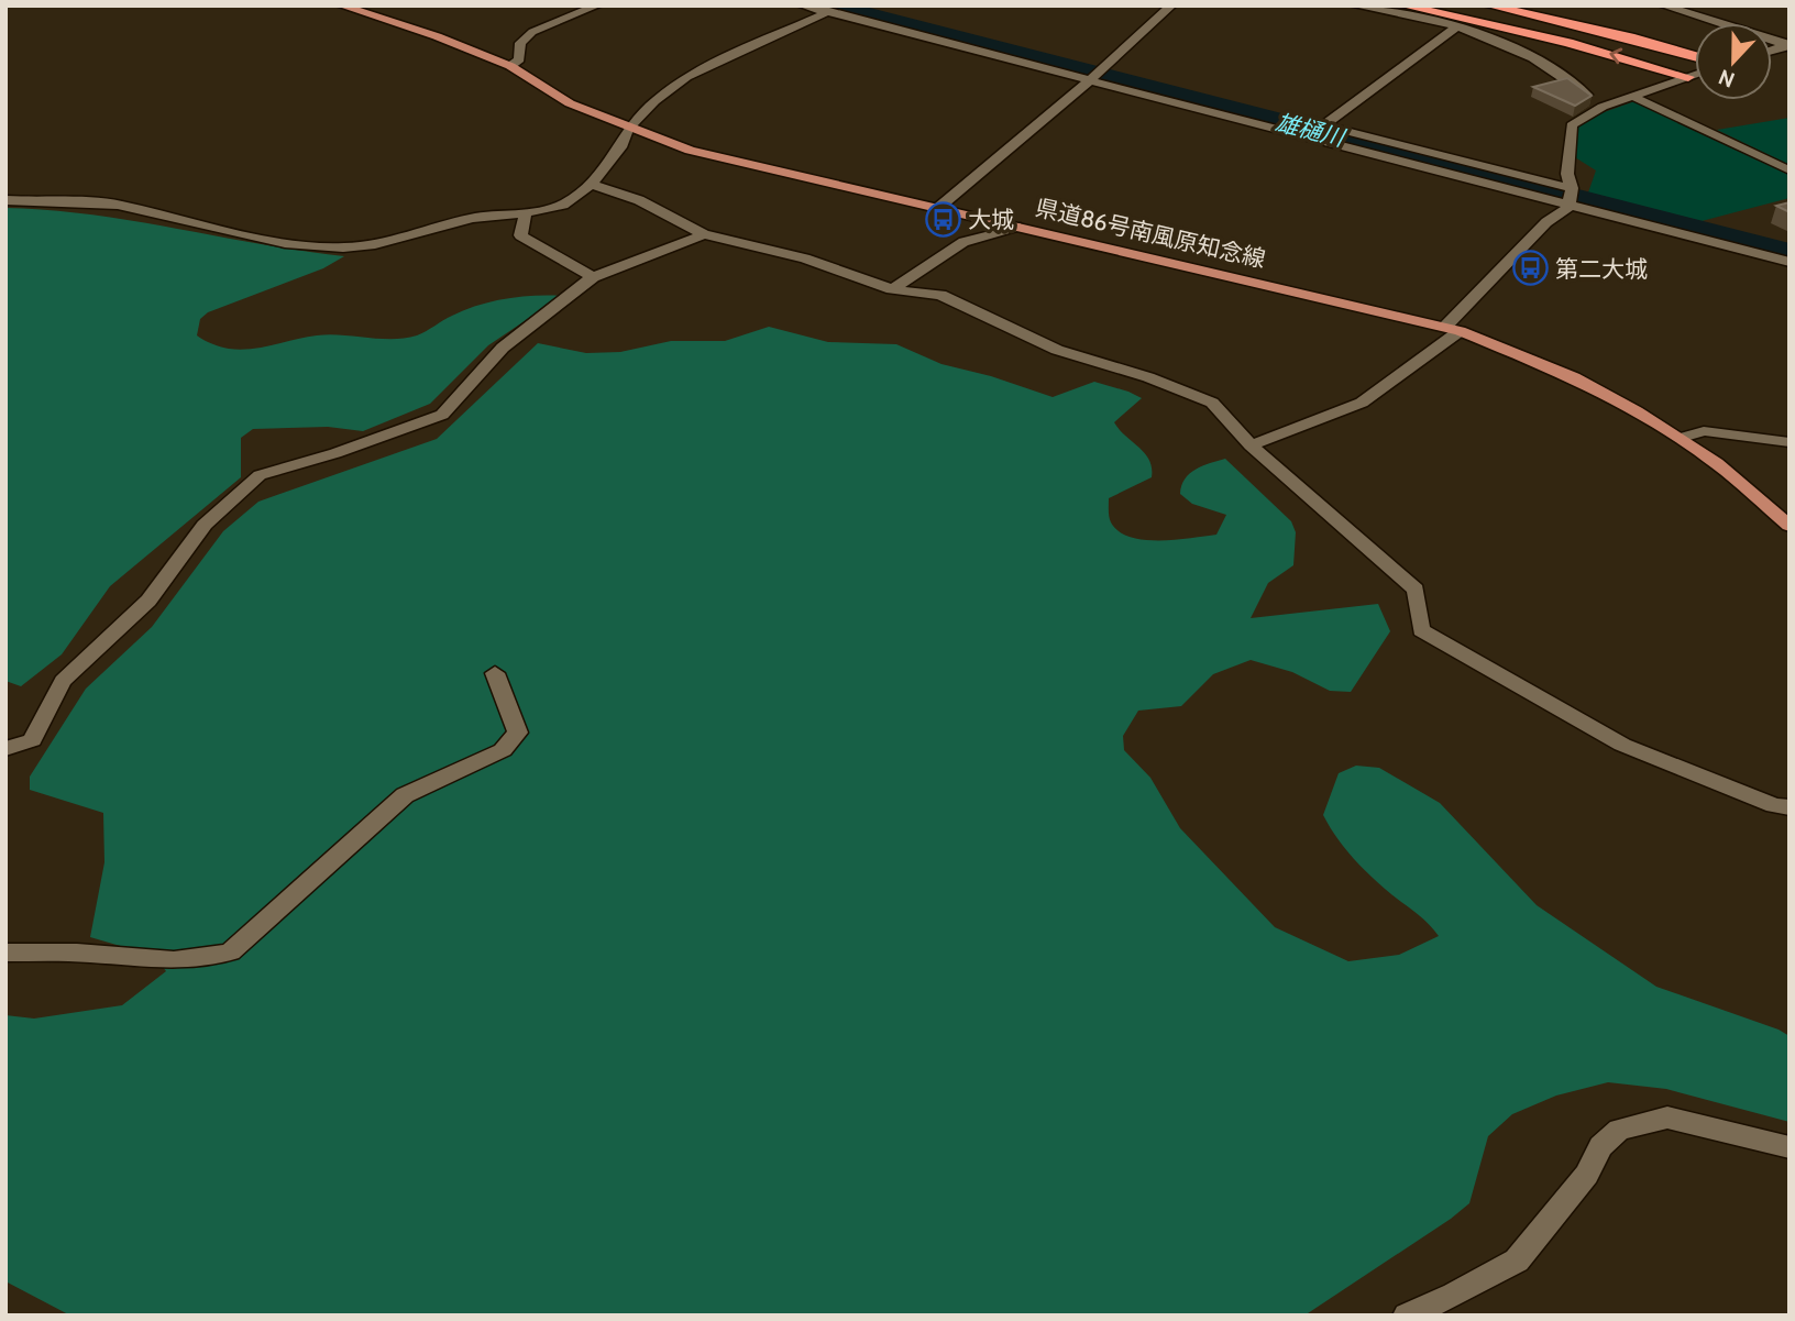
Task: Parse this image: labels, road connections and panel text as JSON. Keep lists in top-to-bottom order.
{
  "streets": {
    "main road": ["県道86号南風原知念線"]
  },
  "water": ["雄樋川"],
  "places": {
    "bus stop": ["大城", "第二大城"]
  },
  "north": "bottom"
}
